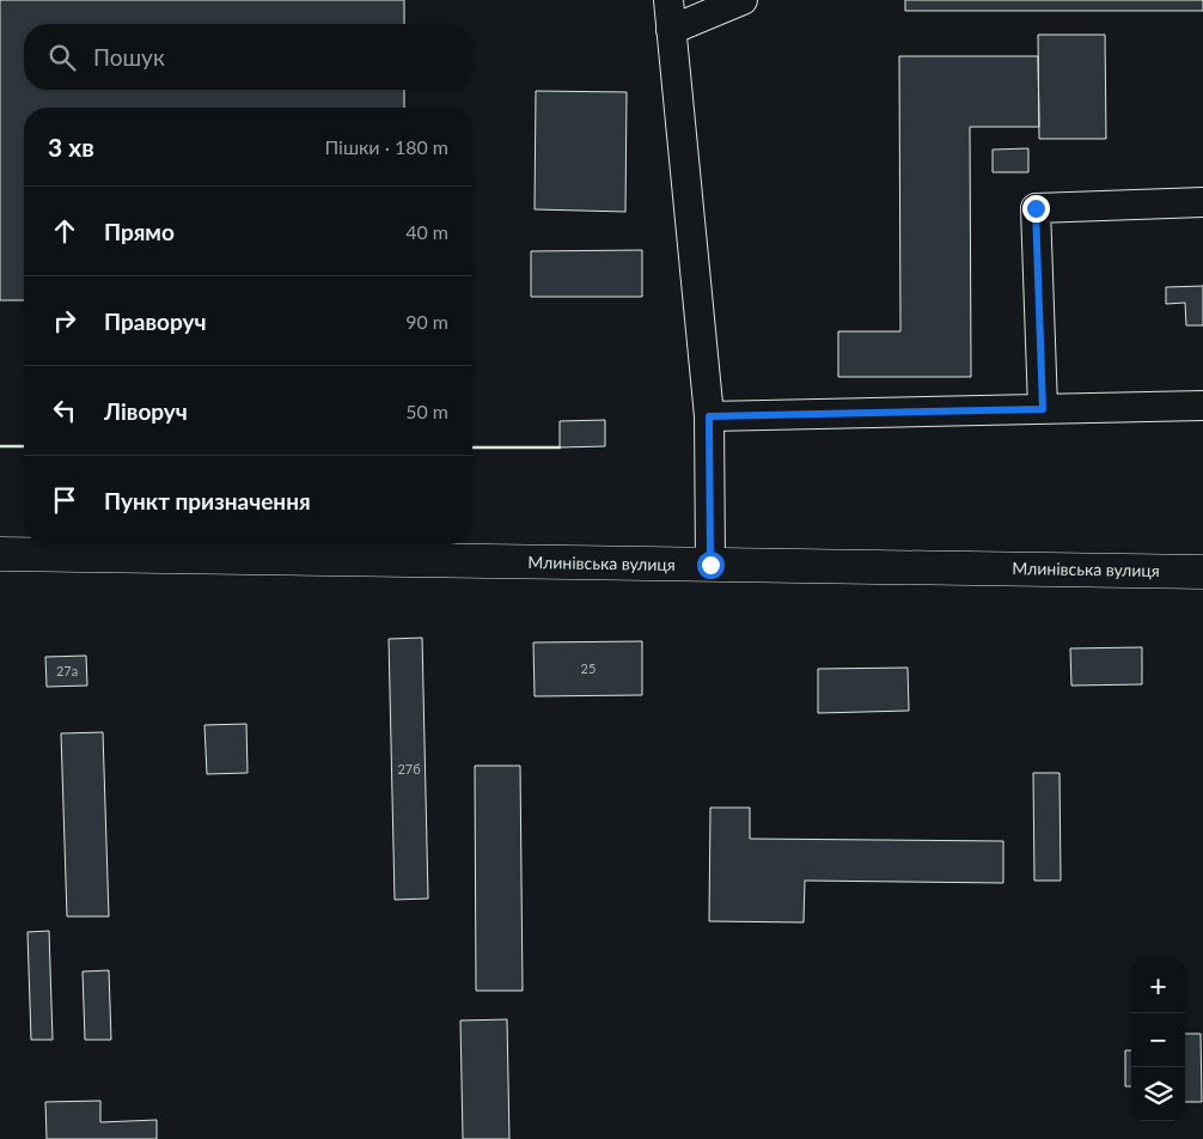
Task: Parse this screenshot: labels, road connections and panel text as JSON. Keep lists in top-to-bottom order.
{
  "streets": {
    "main road": ["Млинівська вулиця"]
  },
  "house_numbers": ["25", "27а", "27б"],
  "page": {
    "search": "Пошук",
    "heading": ["3 хв", "Пішки · 180 m"],
    "list": [
      ["Прямо", "40 m"],
      ["Праворуч", "90 m"],
      ["Ліворуч", "50 m"],
      "Пункт призначення"
    ],
    "map_buttons": ["+", "−"]
  }
}
